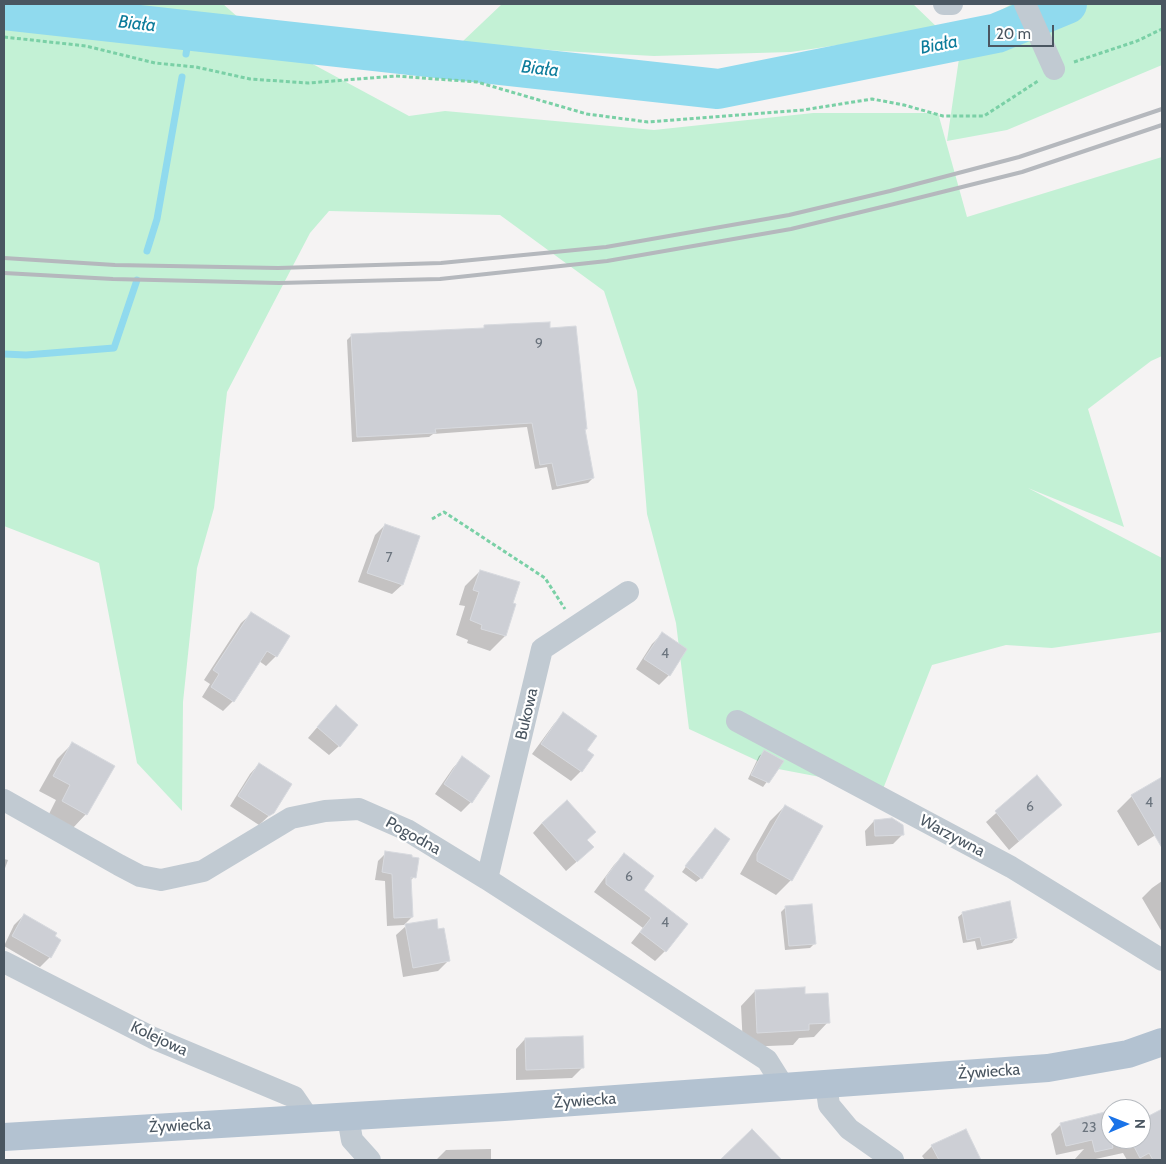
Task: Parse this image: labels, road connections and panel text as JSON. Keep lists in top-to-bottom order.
{
  "streets": {
    "main road": ["Żywiecka"],
    "street": [
      "Bukowa",
      "Pogodna",
      "Warzywna",
      "Kolejowa"
    ]
  },
  "crossings": [
    ["Bukowa", "Pogodna"],
    ["Pogodna", "Żywiecka"],
    ["Kolejowa", "Żywiecka"]
  ],
  "water": ["Biała"],
  "house_numbers": [
    "9",
    "7",
    "4",
    "4",
    "6",
    "6",
    "4",
    "23"
  ],
  "scale_bar": "20 m",
  "north": "right"
}
